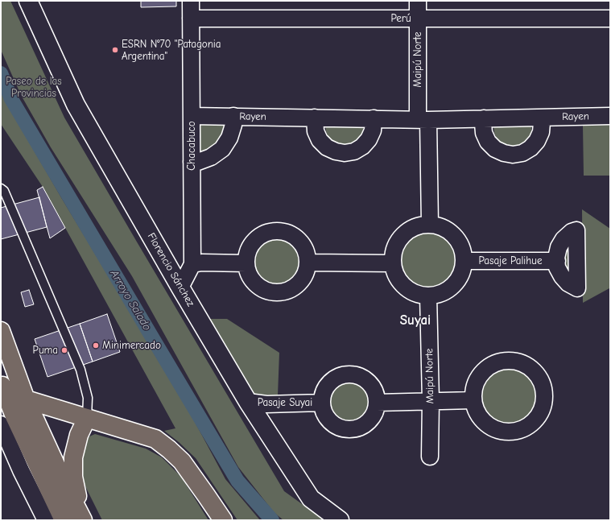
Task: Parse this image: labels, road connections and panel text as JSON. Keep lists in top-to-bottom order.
{
  "streets": {
    "street": [
      "Perú",
      "Maipú Norte",
      "Rayen",
      "Chacabuco",
      "Pasaje Palihue",
      "Florencio Sánchez",
      "Pasaje Suyai"
    ]
  },
  "crossings": [
    ["Perú", "Maipú Norte"],
    ["Perú", "Chacabuco"],
    ["Maipú Norte", "Rayen"],
    ["Maipú Norte", "Pasaje Palihue"],
    ["Rayen", "Chacabuco"],
    ["Chacabuco", "Florencio Sánchez"],
    ["Florencio Sánchez", "Pasaje Suyai"]
  ],
  "districts": ["Suyai"],
  "water": ["Arroyo Salado"],
  "parks": ["Paseo de las Provincias"],
  "places": ["ESRN N°70 \"Patagonia Argentina\"", "Minimercado", "Puma"]
}
